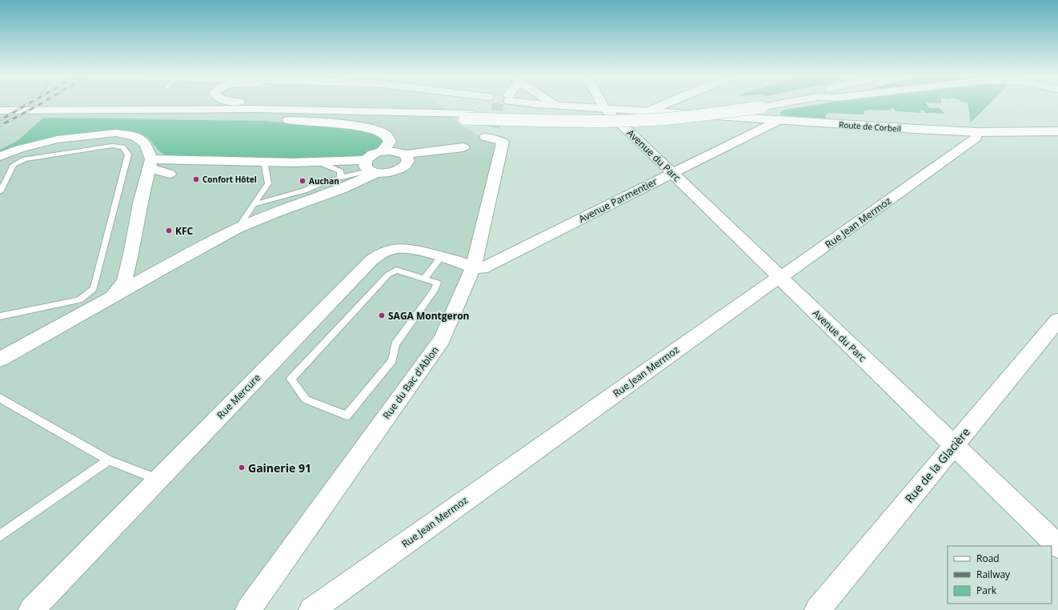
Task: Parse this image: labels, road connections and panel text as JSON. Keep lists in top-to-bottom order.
{
  "streets": {
    "main road": ["Route de Corbeil"],
    "street": [
      "Avenue du Parc",
      "Avenue Parmentier",
      "Rue Jean Mermoz",
      "Rue du Bac d'Ablon",
      "Rue Mercure",
      "Rue de la Glacière"
    ]
  },
  "crossings": [
    ["Route de Corbeil", "Avenue du Parc"],
    ["Route de Corbeil", "Avenue Parmentier"],
    ["Route de Corbeil", "Rue Jean Mermoz"],
    ["Avenue du Parc", "Avenue Parmentier"],
    ["Avenue du Parc", "Rue Jean Mermoz"],
    ["Avenue du Parc", "Rue de la Glacière"],
    ["Avenue Parmentier", "Rue du Bac d'Ablon"],
    ["Avenue Parmentier", "Rue Mercure"],
    ["Rue du Bac d'Ablon", "Rue Mercure"]
  ],
  "places": [
    "Confort Hôtel",
    "Auchan",
    "KFC",
    "SAGA Montgeron",
    "Gainerie 91"
  ],
  "legend": ["Road", "Railway", "Park"]
}
